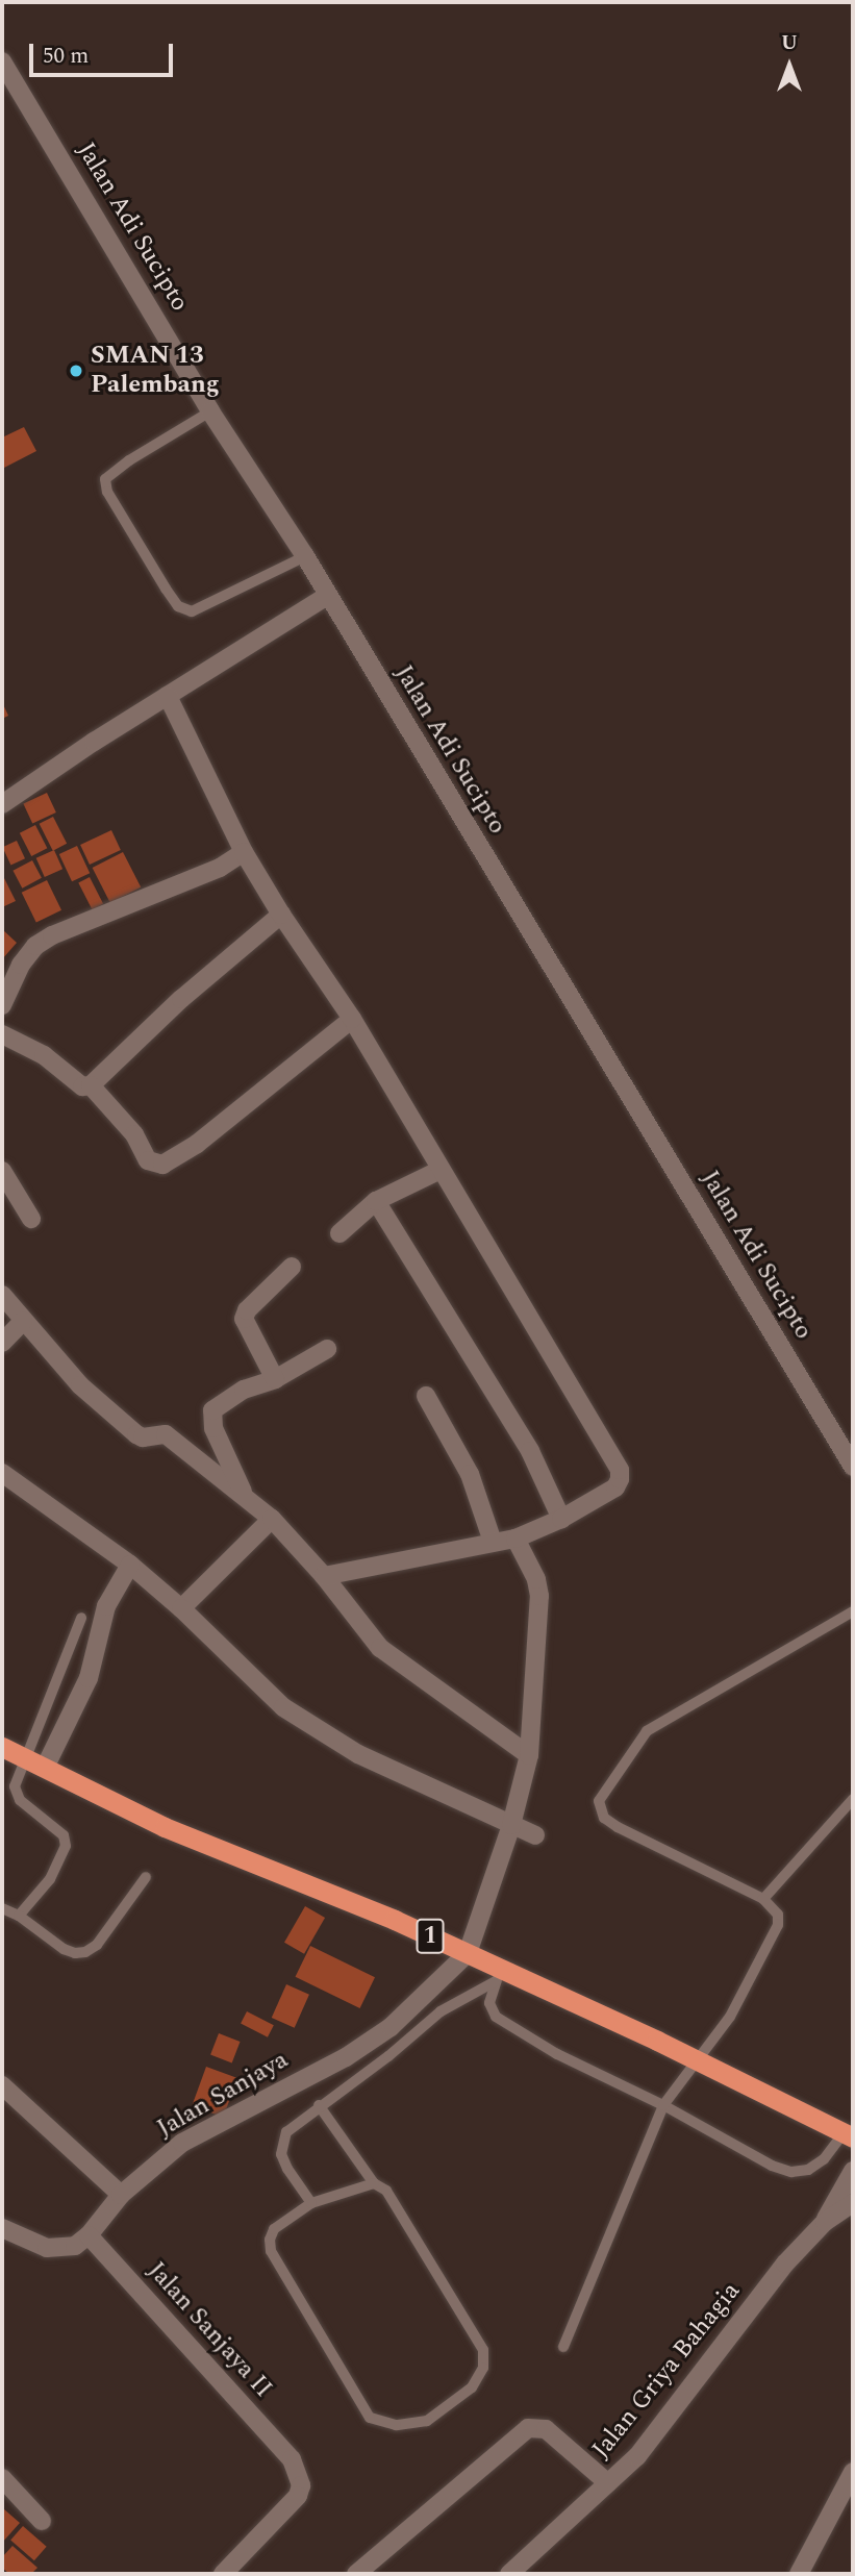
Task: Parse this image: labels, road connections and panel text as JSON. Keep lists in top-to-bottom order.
{
  "streets": {
    "highway": ["1"],
    "street": [
      "Jalan Adi Sucipto",
      "Jalan Sanjaya",
      "Jalan Sanjaya II",
      "Jalan Griya Bahagia"
    ]
  },
  "crossings": [
    ["1", "Jalan Sanjaya"],
    ["Jalan Sanjaya", "Jalan Sanjaya II"]
  ],
  "places": ["SMAN 13 Palembang"],
  "scale_bar": "50 m",
  "north": "top"
}
